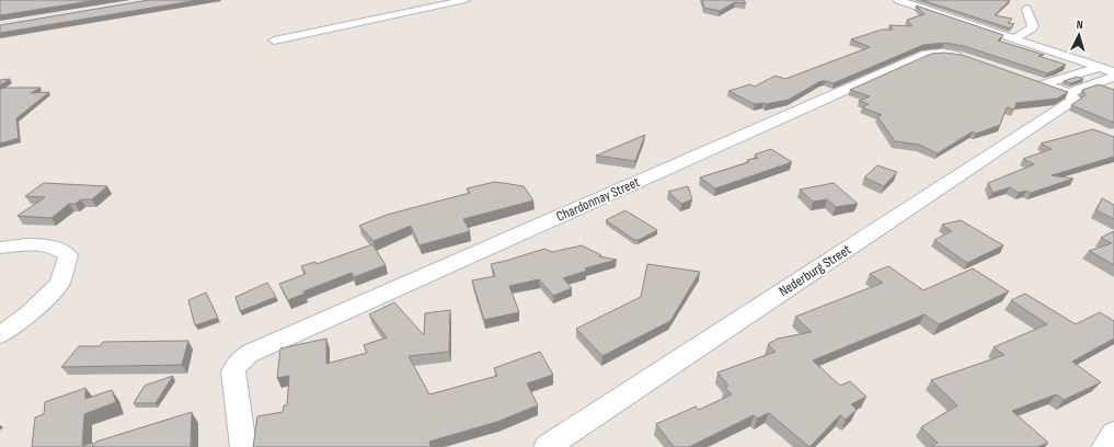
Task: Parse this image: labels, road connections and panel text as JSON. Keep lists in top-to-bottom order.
{
  "streets": {
    "street": ["Chardonnay Street", "Nederburg Street"]
  },
  "north": "top"
}
